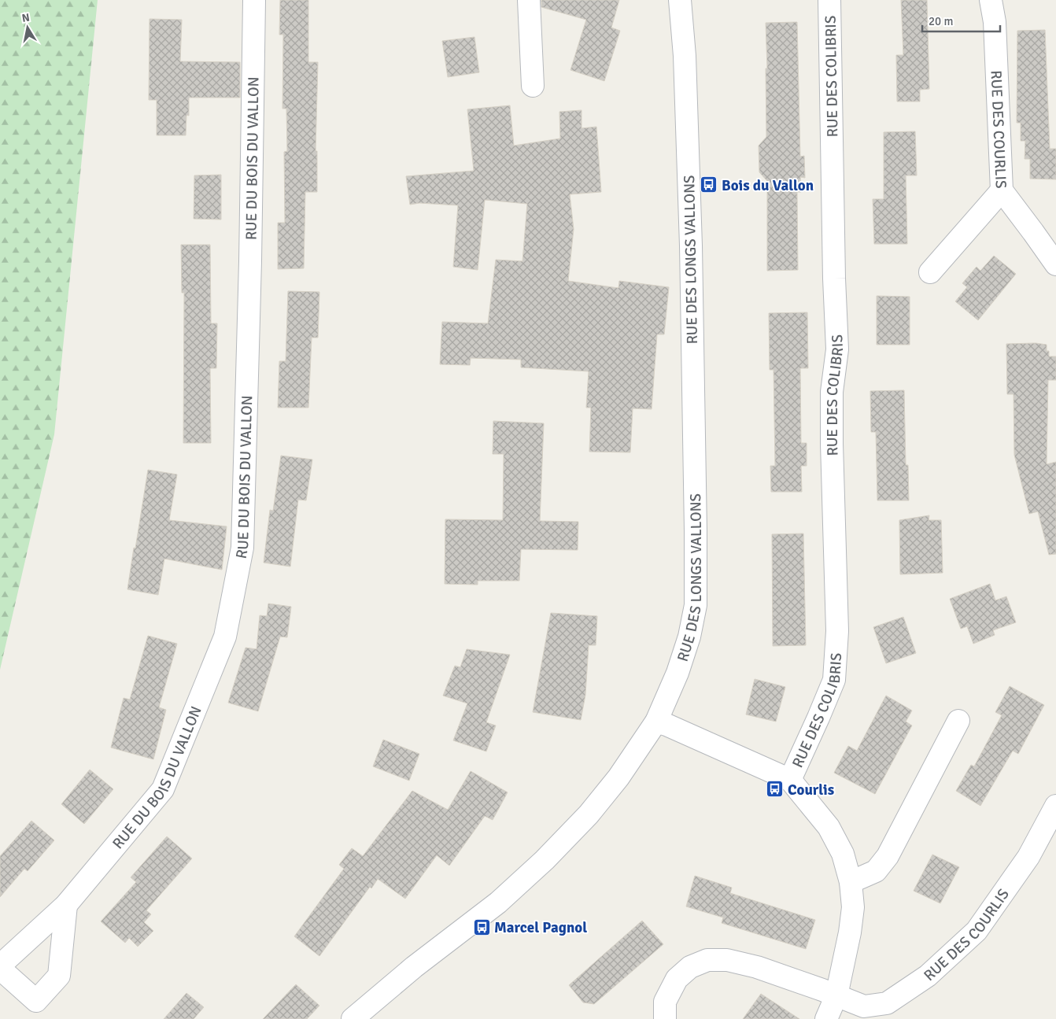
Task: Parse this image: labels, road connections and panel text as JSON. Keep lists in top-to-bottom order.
{
  "streets": {
    "street": [
      "RUE DES COLIBRIS",
      "RUE DES COURLIS",
      "RUE DU BOIS DU VALLON",
      "RUE DES LONGS VALLONS"
    ]
  },
  "places": {
    "bus stop": ["Bois du Vallon", "Courlis", "Marcel Pagnol"]
  },
  "scale_bar": "20 m",
  "north": "top"
}
